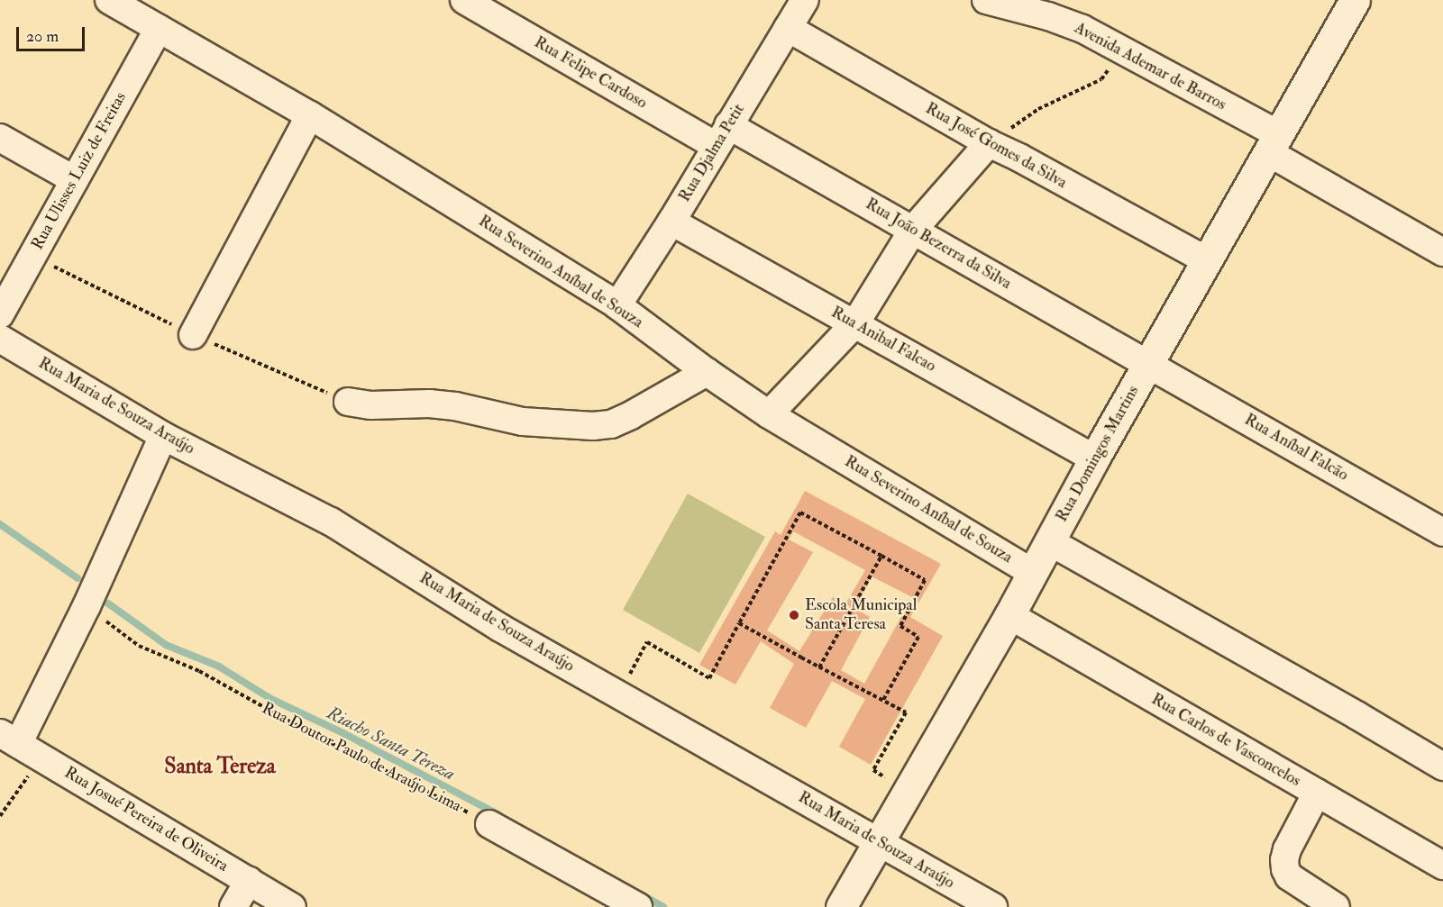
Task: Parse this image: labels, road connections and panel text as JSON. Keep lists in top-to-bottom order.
{
  "streets": {
    "street": [
      "Avenida Ademar de Barros",
      "Rua Felipe Cardoso",
      "Rua José Gomes da Silva",
      "Rua Djalma Petit",
      "Rua Ulisses Luiz de Freitas",
      "Rua João Bezerra da Silva",
      "Rua Severino Aníbal de Souza",
      "Rua Anibal Falcao",
      "Rua Maria de Souza Araújo",
      "Rua Aníbal Falcão",
      "Rua Domingos Martins",
      "Rua Carlos de Vasconcelos",
      "Rua Josué Pereira de Oliveira"
    ],
    "path": ["Rua Doutor Paulo de Araújo Lima"]
  },
  "crossings": [
    ["Avenida Ademar de Barros", "Rua Domingos Martins"],
    ["Rua Felipe Cardoso", "Rua Djalma Petit"],
    ["Rua Felipe Cardoso", "Rua João Bezerra da Silva"],
    ["Rua José Gomes da Silva", "Rua Djalma Petit"],
    ["Rua José Gomes da Silva", "Rua Domingos Martins"],
    ["Rua Djalma Petit", "Rua João Bezerra da Silva"],
    ["Rua Djalma Petit", "Rua Severino Aníbal de Souza"],
    ["Rua Djalma Petit", "Rua Anibal Falcao"],
    ["Rua Ulisses Luiz de Freitas", "Rua Severino Aníbal de Souza"],
    ["Rua João Bezerra da Silva", "Rua Aníbal Falcão"],
    ["Rua João Bezerra da Silva", "Rua Domingos Martins"],
    ["Rua Severino Aníbal de Souza", "Rua Domingos Martins"],
    ["Rua Anibal Falcao", "Rua Domingos Martins"],
    ["Rua Maria de Souza Araújo", "Rua Domingos Martins"],
    ["Rua Aníbal Falcão", "Rua Domingos Martins"],
    ["Rua Domingos Martins", "Rua Carlos de Vasconcelos"]
  ],
  "districts": ["Santa Tereza"],
  "water": ["Riacho Santa Tereza"],
  "places": ["Escola Municipal Santa Teresa"],
  "scale_bar": "20 m"
}
